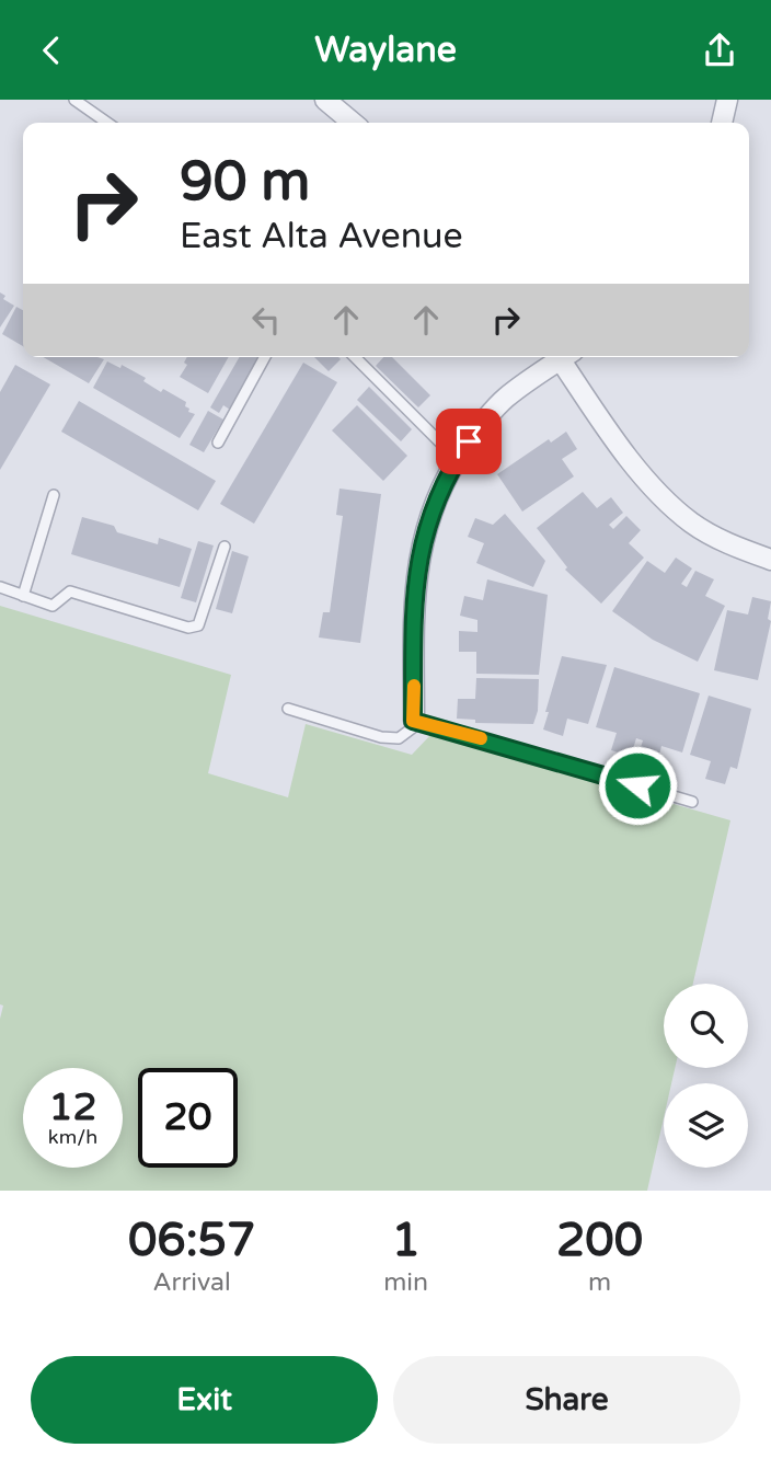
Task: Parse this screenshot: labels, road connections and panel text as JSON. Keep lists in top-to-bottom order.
{
  "page": {
    "header": "Waylane",
    "turn": ["90 m", "East Alta Avenue"],
    "speed": "12 km/h",
    "limit": "20",
    "eta": [
      "06:57",
      "Arrival",
      "1",
      "min",
      "200",
      "m"
    ],
    "buttons": ["Exit", "Share"]
  }
}
